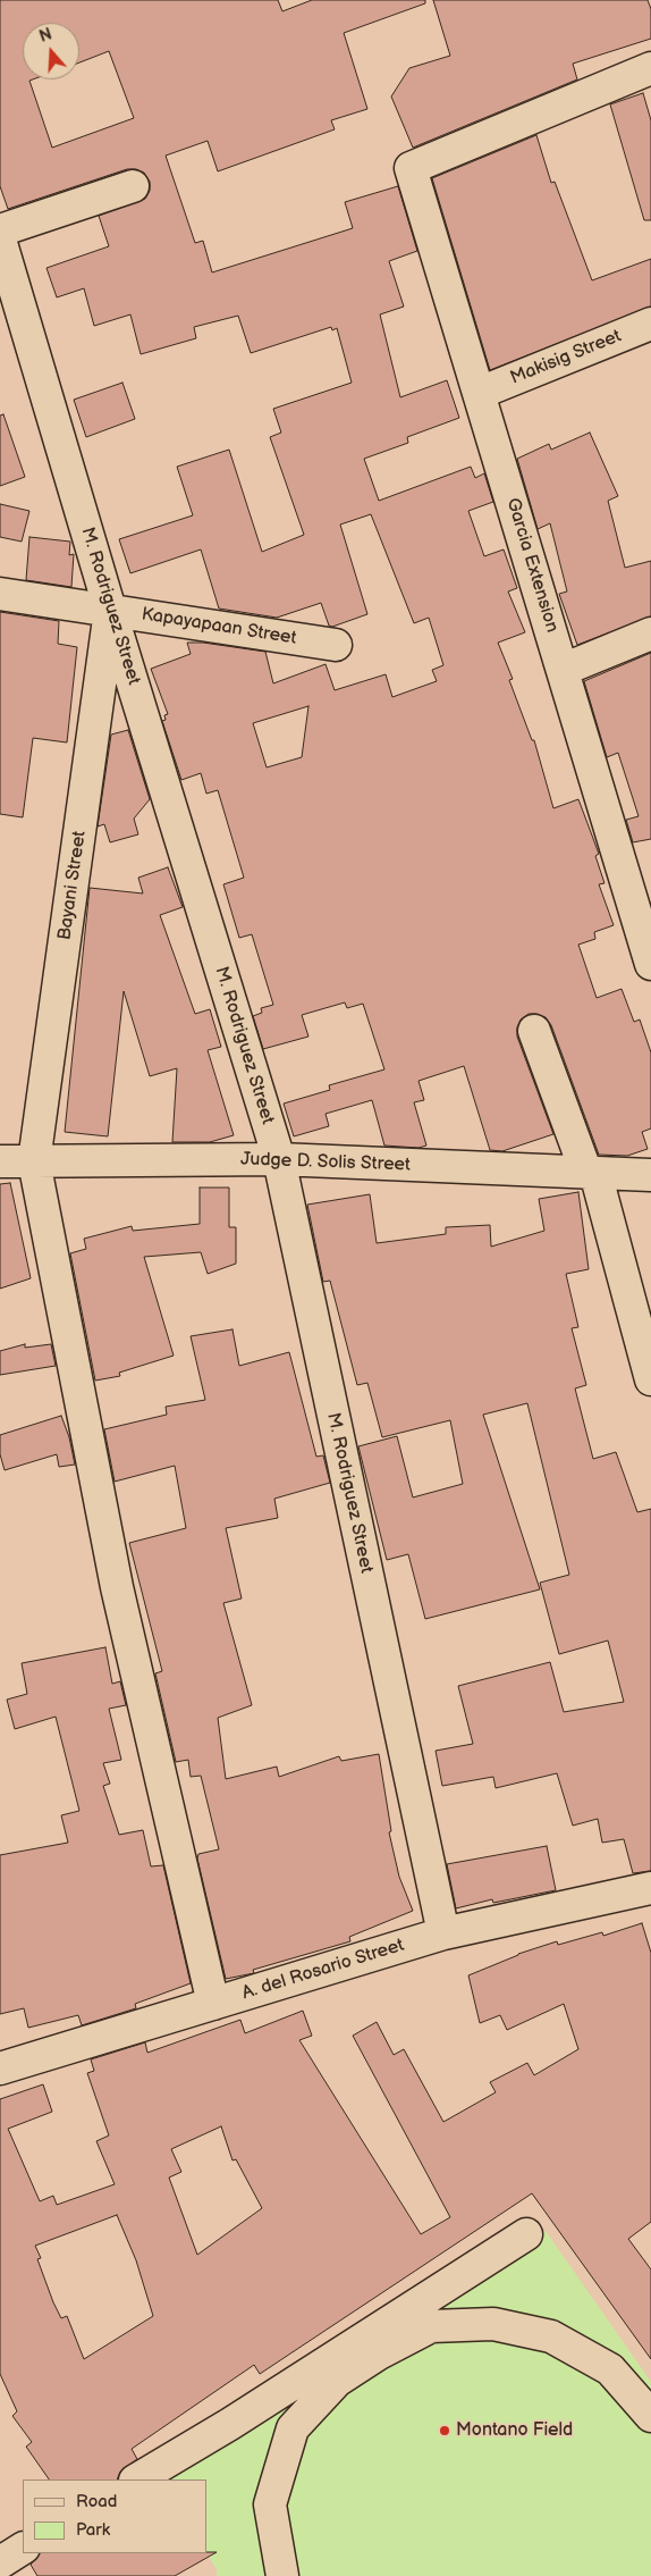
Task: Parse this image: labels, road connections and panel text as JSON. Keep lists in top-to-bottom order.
{
  "streets": {
    "street": [
      "Makisig Street",
      "Garcia Extension",
      "M. Rodriguez Street",
      "Kapayapaan Street",
      "Bayani Street",
      "Judge D. Solis Street",
      "A. del Rosario Street"
    ]
  },
  "crossings": [
    ["Makisig Street", "Garcia Extension"],
    ["M. Rodriguez Street", "Kapayapaan Street"],
    ["M. Rodriguez Street", "Bayani Street"],
    ["M. Rodriguez Street", "Judge D. Solis Street"],
    ["M. Rodriguez Street", "A. del Rosario Street"],
    ["Kapayapaan Street", "Bayani Street"],
    ["Bayani Street", "Judge D. Solis Street"],
    ["Bayani Street", "A. del Rosario Street"]
  ],
  "places": ["Montano Field"],
  "legend": ["Road", "Park"],
  "north": "top"
}
